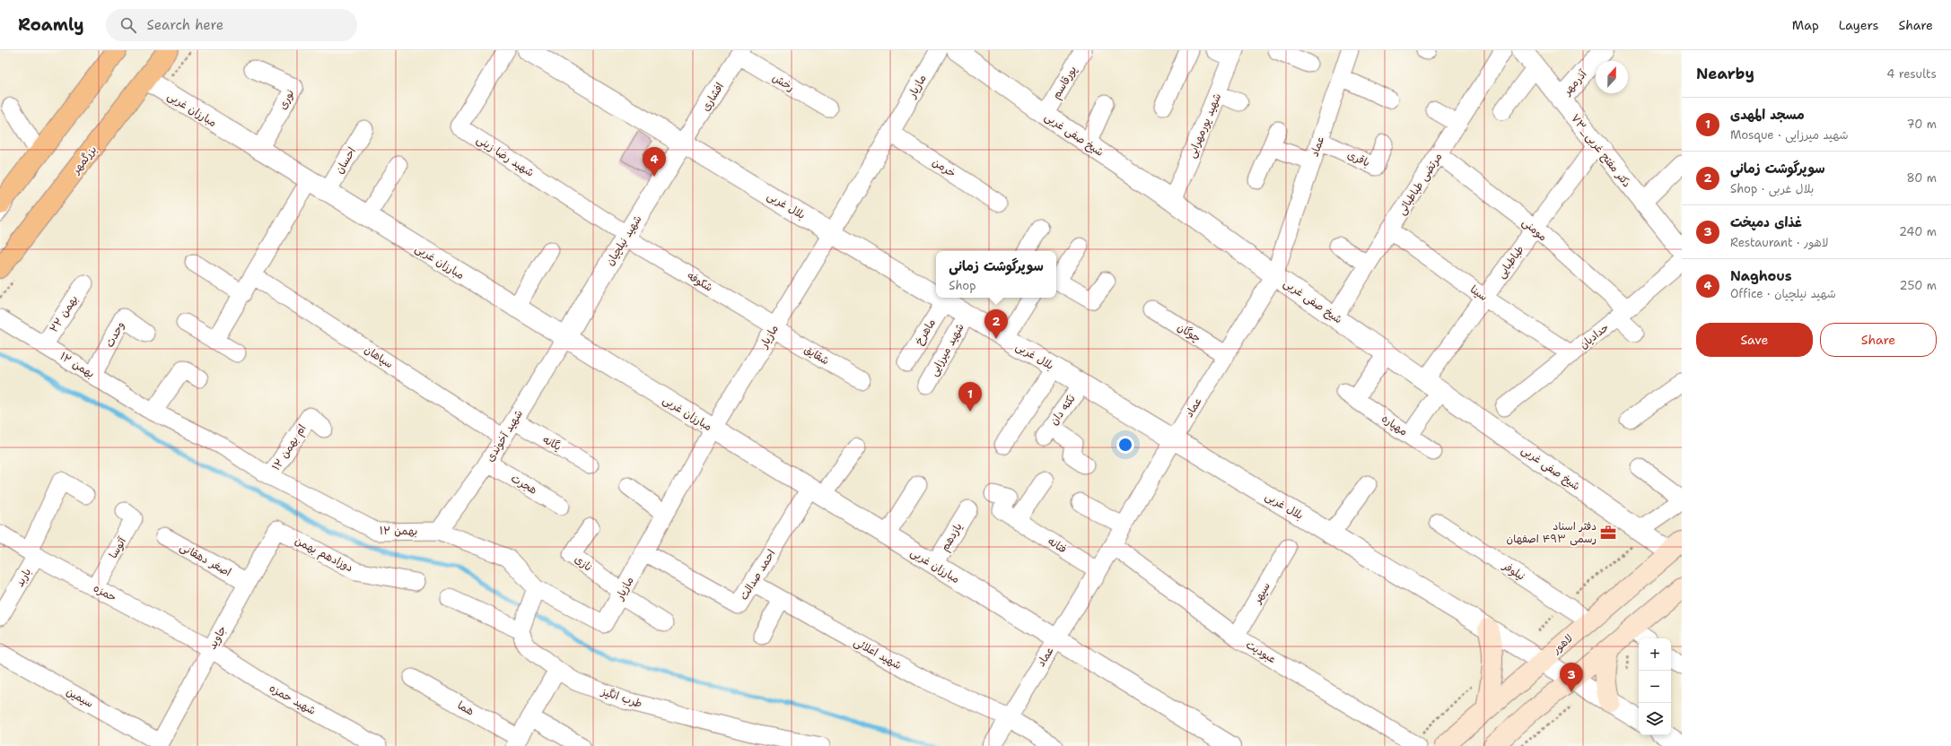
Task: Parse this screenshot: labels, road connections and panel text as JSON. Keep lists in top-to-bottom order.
{
  "streets": {
    "main road": ["بزرگمهر", "لاهور"],
    "street": [
      "رخش",
      "پورقاسم",
      "آذرمهر",
      "مازیار",
      "افشاری",
      "نوری",
      "مبارزان غربی",
      "شهید پورمهرابی",
      "شیخ صفی غربی",
      "عماد",
      "۷۳_دکتر مفتح غربی",
      "شهید رضا زینی",
      "باقری",
      "احسان",
      "خرمن",
      "مرتضی طباطبائی",
      "بلال غربی",
      "مومنی",
      "شهید نیلچیان",
      "طباطبایی",
      "شکوفه",
      "سینا",
      "۲۲ بهمن",
      "ماهرخ",
      "چوگان",
      "وحدت",
      "حدادیان",
      "شهید میرزایی",
      "شقایق",
      "سپاهان",
      "۱۲ بهمن",
      "نکته دان",
      "مهپاره",
      "شهید آخوندی",
      "یگانه",
      "۱۲ ام بهمن",
      "هجرت",
      "یازدهم",
      "فتانه",
      "آتوسا",
      "دوزادهم بهمن",
      "اصغر دهقانی",
      "نازی",
      "نیلوفر",
      "احمد صدالت",
      "باربد",
      "حمزه",
      "سپهر",
      "جاوید",
      "عبودیت",
      "شهید اعلائی",
      "سیمین",
      "طرب انگیز",
      "شهید حمزه",
      "هما"
    ]
  },
  "crossings": [
    ["رخش", "افشاری"],
    ["پورقاسم", "شیخ صفی غربی"],
    ["آذرمهر", "۷۳_دکتر مفتح غربی"],
    ["مازیار", "مبارزان غربی"],
    ["مازیار", "خرمن"],
    ["مازیار", "بلال غربی"],
    ["مازیار", "شکوفه"],
    ["مازیار", "شقایق"],
    ["مازیار", "۱۲ بهمن"],
    ["مازیار", "نازی"],
    ["مازیار", "احمد صدالت"],
    ["افشاری", "بلال غربی"],
    ["افشاری", "شهید نیلچیان"],
    ["نوری", "مبارزان غربی"],
    ["مبارزان غربی", "عماد"],
    ["مبارزان غربی", "بزرگمهر"],
    ["مبارزان غربی", "احسان"],
    ["مبارزان غربی", "شهید نیلچیان"],
    ["مبارزان غربی", "شهید آخوندی"],
    ["مبارزان غربی", "یازدهم"],
    ["مبارزان غربی", "احمد صدالت"],
    ["شهید پورمهرابی", "شیخ صفی غربی"],
    ["شیخ صفی غربی", "عماد"],
    ["شیخ صفی غربی", "مرتضی طباطبائی"],
    ["شیخ صفی غربی", "طباطبایی"],
    ["شیخ صفی غربی", "مهپاره"],
    ["شیخ صفی غربی", "لاهور"],
    ["عماد", "باقری"],
    ["عماد", "بلال غربی"],
    ["عماد", "چوگان"],
    ["عماد", "فتانه"],
    ["عماد", "عبودیت"],
    ["عماد", "شهید اعلائی"],
    ["۷۳_دکتر مفتح غربی", "طباطبایی"],
    ["شهید رضا زینی", "شهید نیلچیان"],
    ["شهید رضا زینی", "شکوفه"],
    ["مرتضی طباطبائی", "مومنی"],
    ["مرتضی طباطبائی", "سینا"],
    ["بلال غربی", "شهید نیلچیان"],
    ["بلال غربی", "ماهرخ"],
    ["بلال غربی", "شهید میرزایی"],
    ["بلال غربی", "نکته دان"],
    ["بلال غربی", "لاهور"],
    ["مومنی", "طباطبایی"],
    ["مومنی", "حدادیان"],
    ["شهید نیلچیان", "شکوفه"],
    ["شهید نیلچیان", "شهید آخوندی"],
    ["طباطبایی", "سینا"],
    ["طباطبایی", "مهپاره"],
    ["شکوفه", "شقایق"],
    ["سینا", "حدادیان"],
    ["۲۲ بهمن", "۱۲ بهمن"],
    ["وحدت", "۱۲ بهمن"],
    ["سپاهان", "شهید آخوندی"],
    ["۱۲ بهمن", "شهید آخوندی"],
    ["۱۲ بهمن", "۱۲ ام بهمن"],
    ["شهید آخوندی", "یگانه"],
    ["شهید آخوندی", "هجرت"],
    ["آتوسا", "حمزه"],
    ["دوزادهم بهمن", "جاوید"],
    ["اصغر دهقانی", "جاوید"],
    ["نیلوفر", "لاهور"],
    ["احمد صدالت", "شهید اعلائی"],
    ["باربد", "حمزه"],
    ["حمزه", "جاوید"],
    ["حمزه", "شهید حمزه"],
    ["سپهر", "عبودیت"],
    ["جاوید", "سیمین"],
    ["جاوید", "شهید حمزه"]
  ],
  "places": {
    "office": ["دفتر اسناد رسمی ۴۹۳ اصفهان"]
  },
  "north": "top",
  "page": {
    "header": "Roamly",
    "search": "Search here",
    "nav": ["Map", "Layers", "Share"],
    "heading": ["Nearby", "4 results"],
    "list": [
      {
        "mark": "1",
        "name": "مسجد المهدی",
        "note": "Mosque · شهید میرزایی",
        "value": "70 m"
      },
      {
        "mark": "2",
        "name": "سوپرگوشت زمانی",
        "note": "Shop · بلال غربی",
        "value": "80 m"
      },
      {
        "mark": "3",
        "name": "غذای دمپخت",
        "note": "Restaurant · لاهور",
        "value": "240 m"
      },
      {
        "mark": "4",
        "name": "Naghous",
        "note": "Office · شهید نیلچیان",
        "value": "250 m"
      }
    ],
    "pins": [
      "4",
      "2",
      "1",
      "3"
    ],
    "popup": ["سوپرگوشت زمانی", "Shop"],
    "buttons": ["Save", "Share"],
    "map_buttons": ["+", "−"]
  }
}
